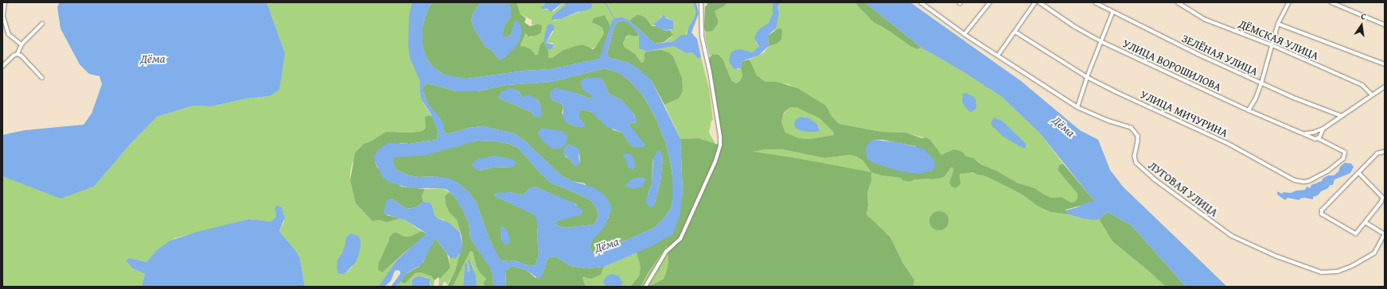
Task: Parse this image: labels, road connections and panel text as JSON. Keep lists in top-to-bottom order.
{
  "streets": {
    "street": [
      "ДЁМСКАЯ УЛИЦА",
      "ЗЕЛЁНАЯ УЛИЦА",
      "УЛИЦА ВОРОШИЛОВА",
      "УЛИЦА МИЧУРИНА",
      "ЛУГОВАЯ УЛИЦА"
    ]
  },
  "crossings": [
    ["ДЁМСКАЯ УЛИЦА", "УЛИЦА ВОРОШИЛОВА"],
    ["ЗЕЛЁНАЯ УЛИЦА", "УЛИЦА ВОРОШИЛОВА"],
    ["УЛИЦА ВОРОШИЛОВА", "УЛИЦА МИЧУРИНА"]
  ],
  "water": ["Дёма"],
  "north": "top"
}
